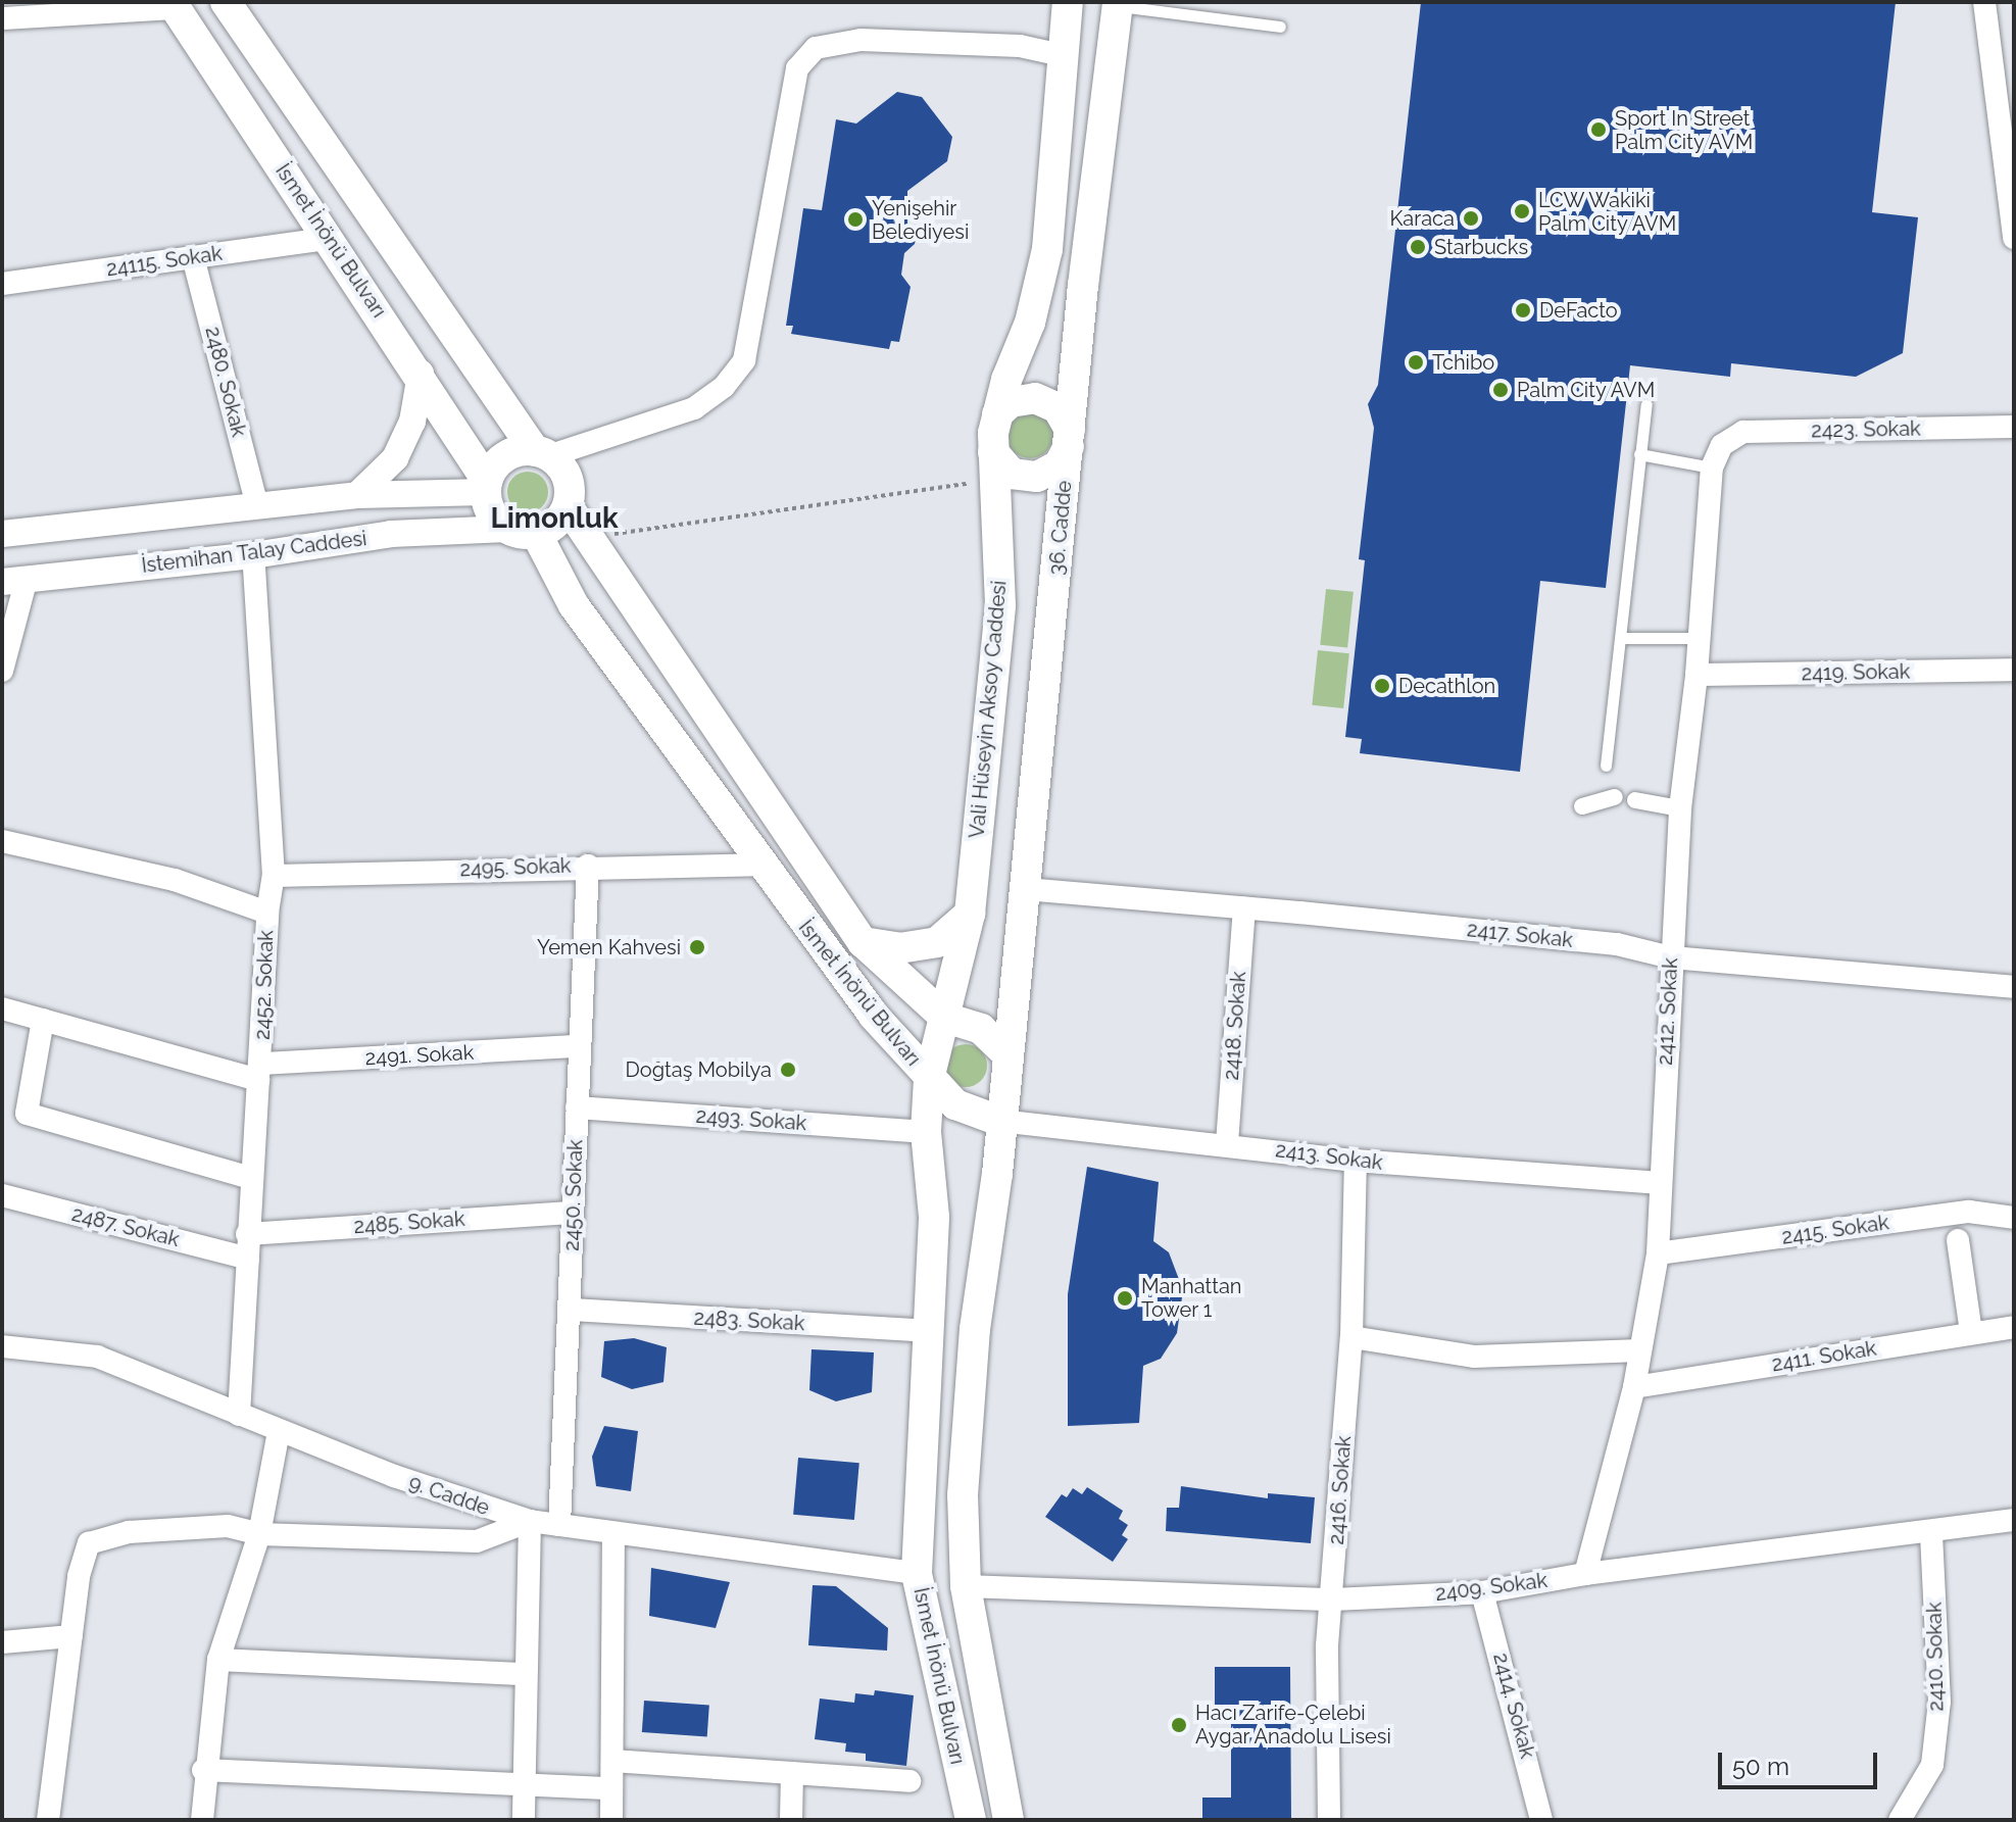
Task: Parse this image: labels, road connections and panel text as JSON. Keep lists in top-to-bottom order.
{
  "streets": {
    "main road": ["İsmet İnönü Bulvarı", "36. Cadde", "Vali Hüseyin Aksoy Caddesi"],
    "street": [
      "24115. Sokak",
      "2480. Sokak",
      "2423. Sokak",
      "İstemihan Talay Caddesi",
      "2419. Sokak",
      "2495. Sokak",
      "2417. Sokak",
      "2452. Sokak",
      "2412. Sokak",
      "2418. Sokak",
      "2491. Sokak",
      "2493. Sokak",
      "2413. Sokak",
      "2450. Sokak",
      "2485. Sokak",
      "2487. Sokak",
      "2415. Sokak",
      "2483. Sokak",
      "2411. Sokak",
      "2416. Sokak",
      "9. Cadde",
      "2409. Sokak",
      "2410. Sokak",
      "2414. Sokak"
    ]
  },
  "crossings": [
    ["İsmet İnönü Bulvarı", "24115. Sokak"],
    ["İsmet İnönü Bulvarı", "36. Cadde"],
    ["İsmet İnönü Bulvarı", "İstemihan Talay Caddesi"],
    ["İsmet İnönü Bulvarı", "Vali Hüseyin Aksoy Caddesi"],
    ["İsmet İnönü Bulvarı", "2495. Sokak"],
    ["İsmet İnönü Bulvarı", "2493. Sokak"],
    ["İsmet İnönü Bulvarı", "2413. Sokak"],
    ["İsmet İnönü Bulvarı", "2483. Sokak"],
    ["İsmet İnönü Bulvarı", "9. Cadde"],
    ["İsmet İnönü Bulvarı", "2409. Sokak"],
    ["24115. Sokak", "2480. Sokak"],
    ["2423. Sokak", "2412. Sokak"],
    ["36. Cadde", "Vali Hüseyin Aksoy Caddesi"],
    ["36. Cadde", "2417. Sokak"],
    ["İstemihan Talay Caddesi", "2452. Sokak"],
    ["2419. Sokak", "2412. Sokak"],
    ["2495. Sokak", "2452. Sokak"],
    ["2495. Sokak", "2450. Sokak"],
    ["2417. Sokak", "2412. Sokak"],
    ["2417. Sokak", "2418. Sokak"],
    ["2452. Sokak", "2491. Sokak"],
    ["2452. Sokak", "2485. Sokak"],
    ["2452. Sokak", "2487. Sokak"],
    ["2452. Sokak", "9. Cadde"],
    ["2412. Sokak", "2413. Sokak"],
    ["2412. Sokak", "2415. Sokak"],
    ["2412. Sokak", "2411. Sokak"],
    ["2412. Sokak", "2409. Sokak"],
    ["2418. Sokak", "2413. Sokak"],
    ["2491. Sokak", "2450. Sokak"],
    ["2493. Sokak", "2450. Sokak"],
    ["2413. Sokak", "2416. Sokak"],
    ["2450. Sokak", "2485. Sokak"],
    ["2450. Sokak", "2483. Sokak"],
    ["2450. Sokak", "9. Cadde"],
    ["2416. Sokak", "2409. Sokak"],
    ["2409. Sokak", "2410. Sokak"],
    ["2409. Sokak", "2414. Sokak"]
  ],
  "districts": ["Limonluk"],
  "places": [
    "Sport In Street Palm City AVM",
    "LCW Wakiki Palm City AVM",
    "Karaca",
    "Yenişehir Belediyesi",
    "Starbucks",
    "DeFacto",
    "Tchibo",
    "Palm City AVM",
    "Decathlon",
    "Yemen Kahvesi",
    "Doğtaş Mobilya",
    "Manhattan Tower 1",
    "Hacı Zarife-Çelebi Aygar Anadolu Lisesi"
  ],
  "scale_bar": "50 m"
}
